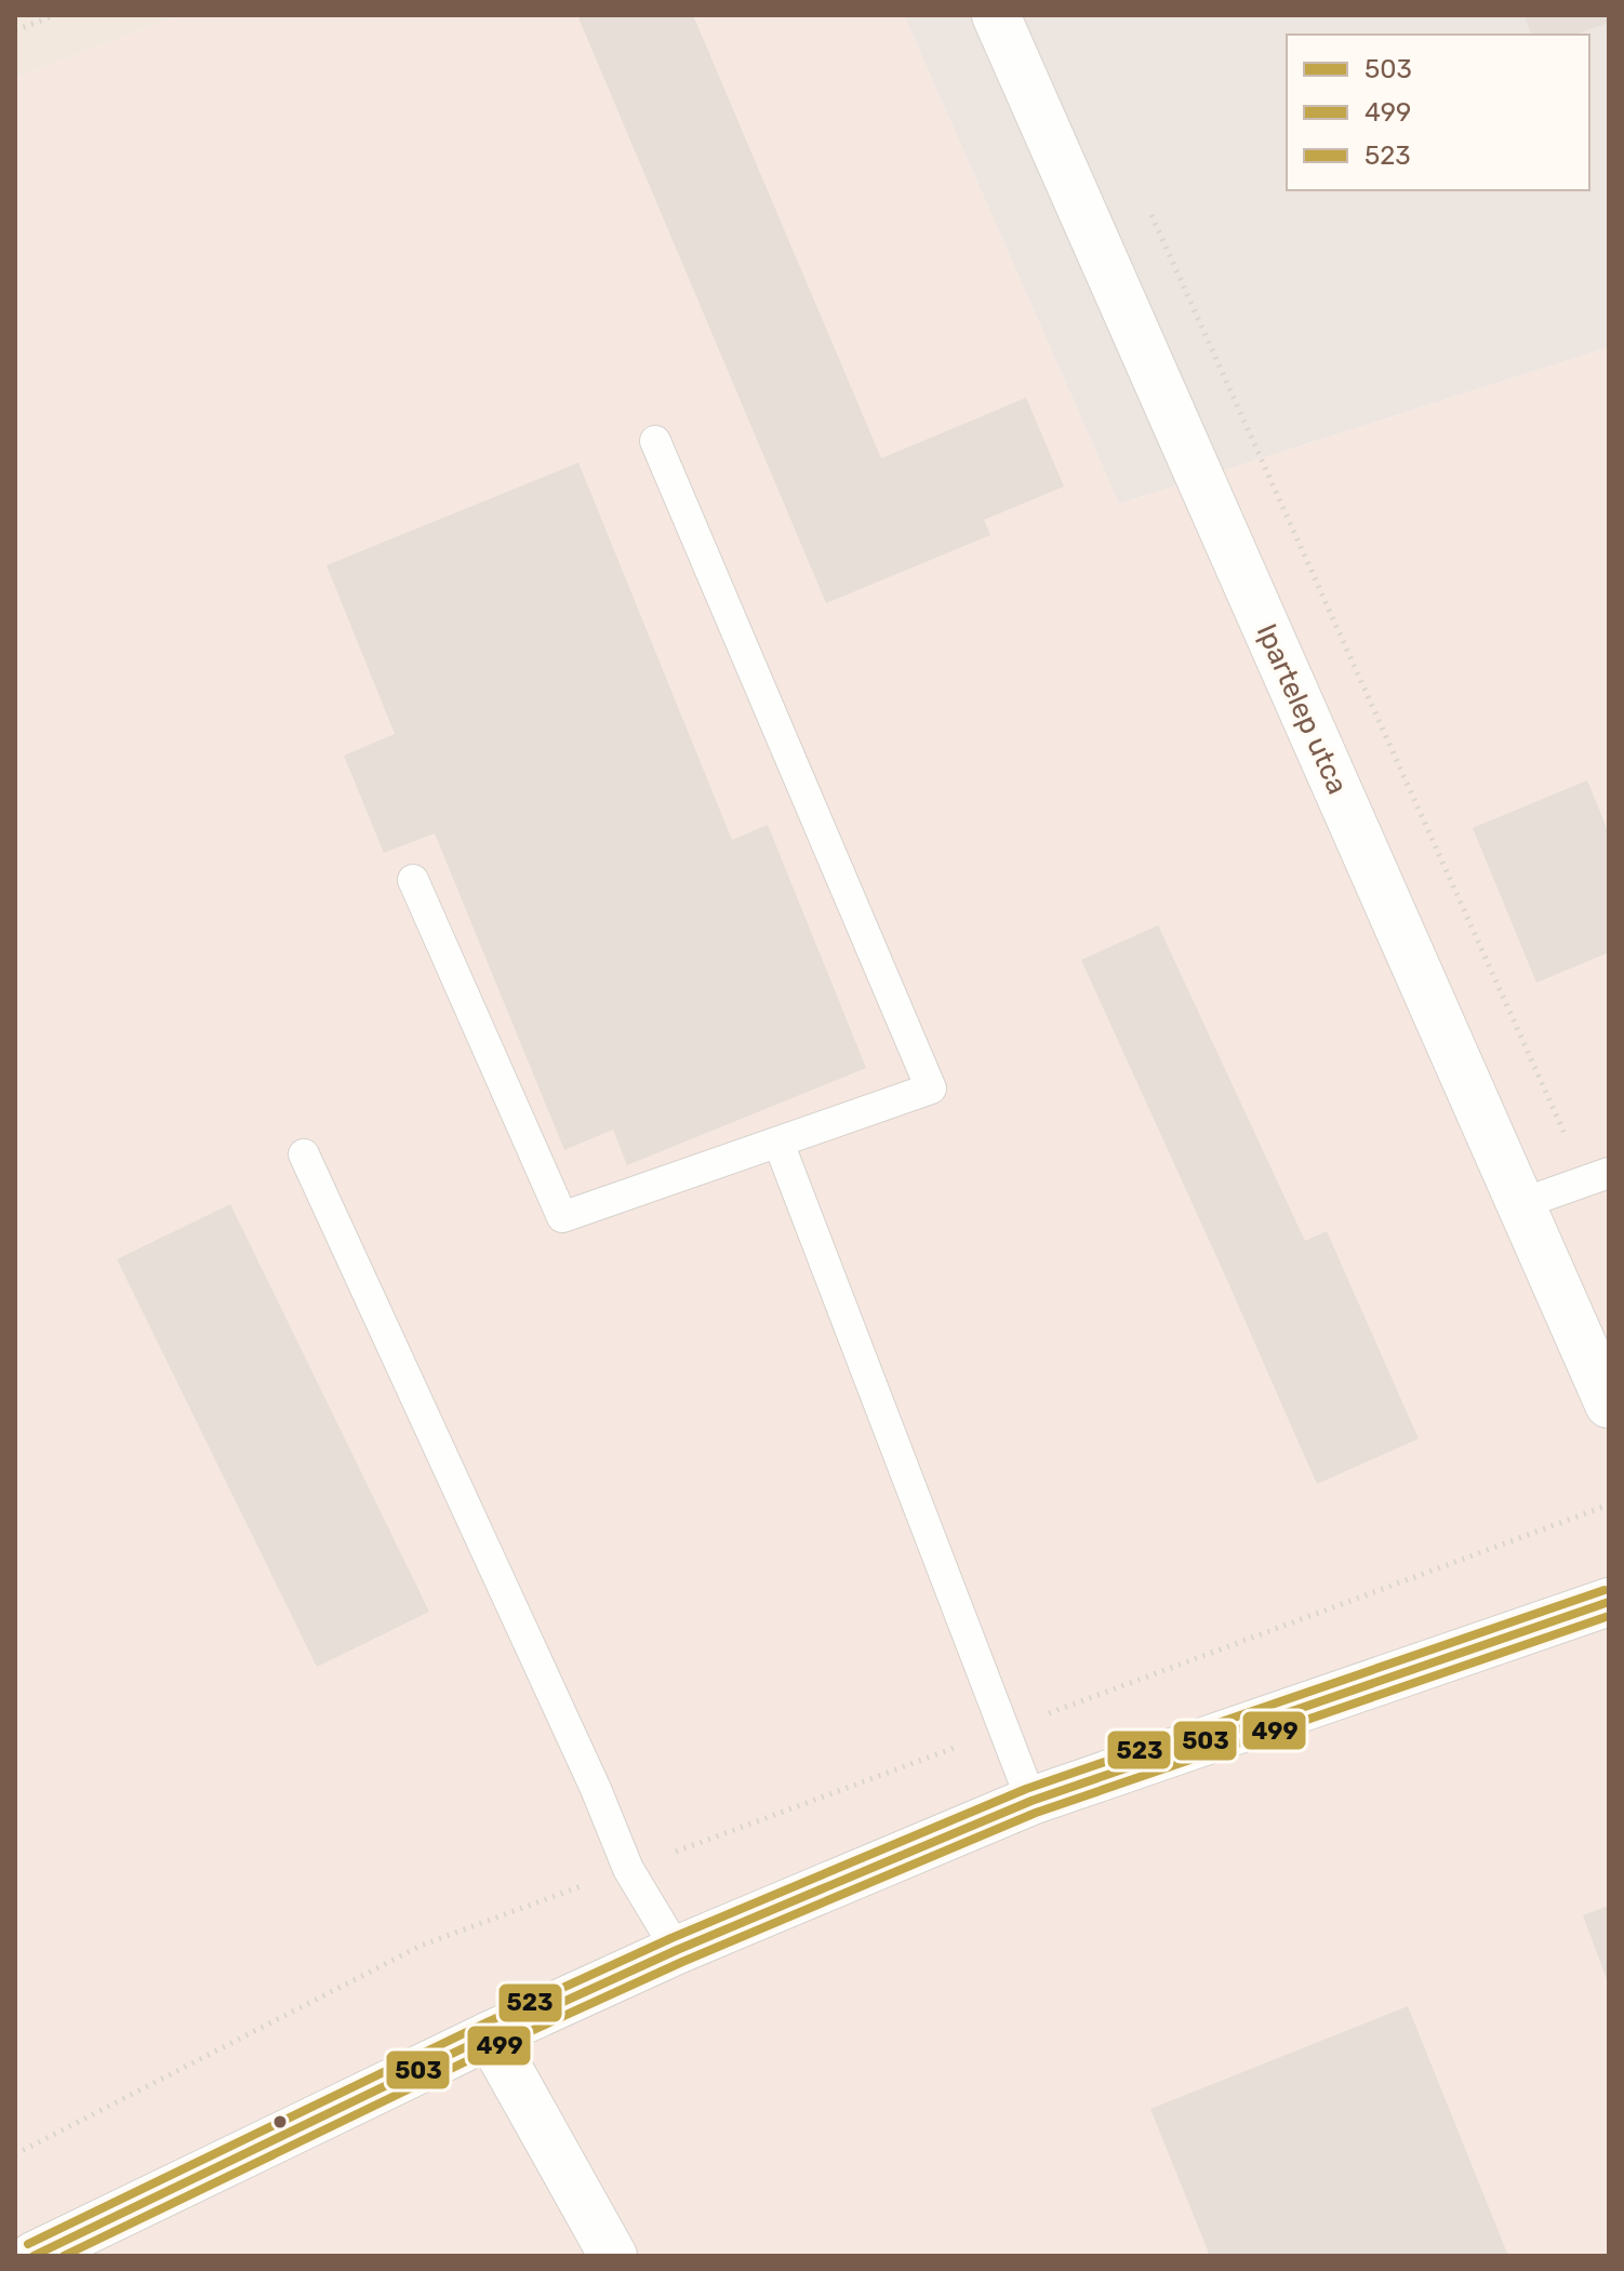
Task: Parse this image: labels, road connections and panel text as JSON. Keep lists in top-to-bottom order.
{
  "streets": {
    "street": ["Ipartelep utca"]
  },
  "lines": ["transit line 523", "transit line 503", "transit line 499"],
  "legend": ["503", "499", "523"]
}
